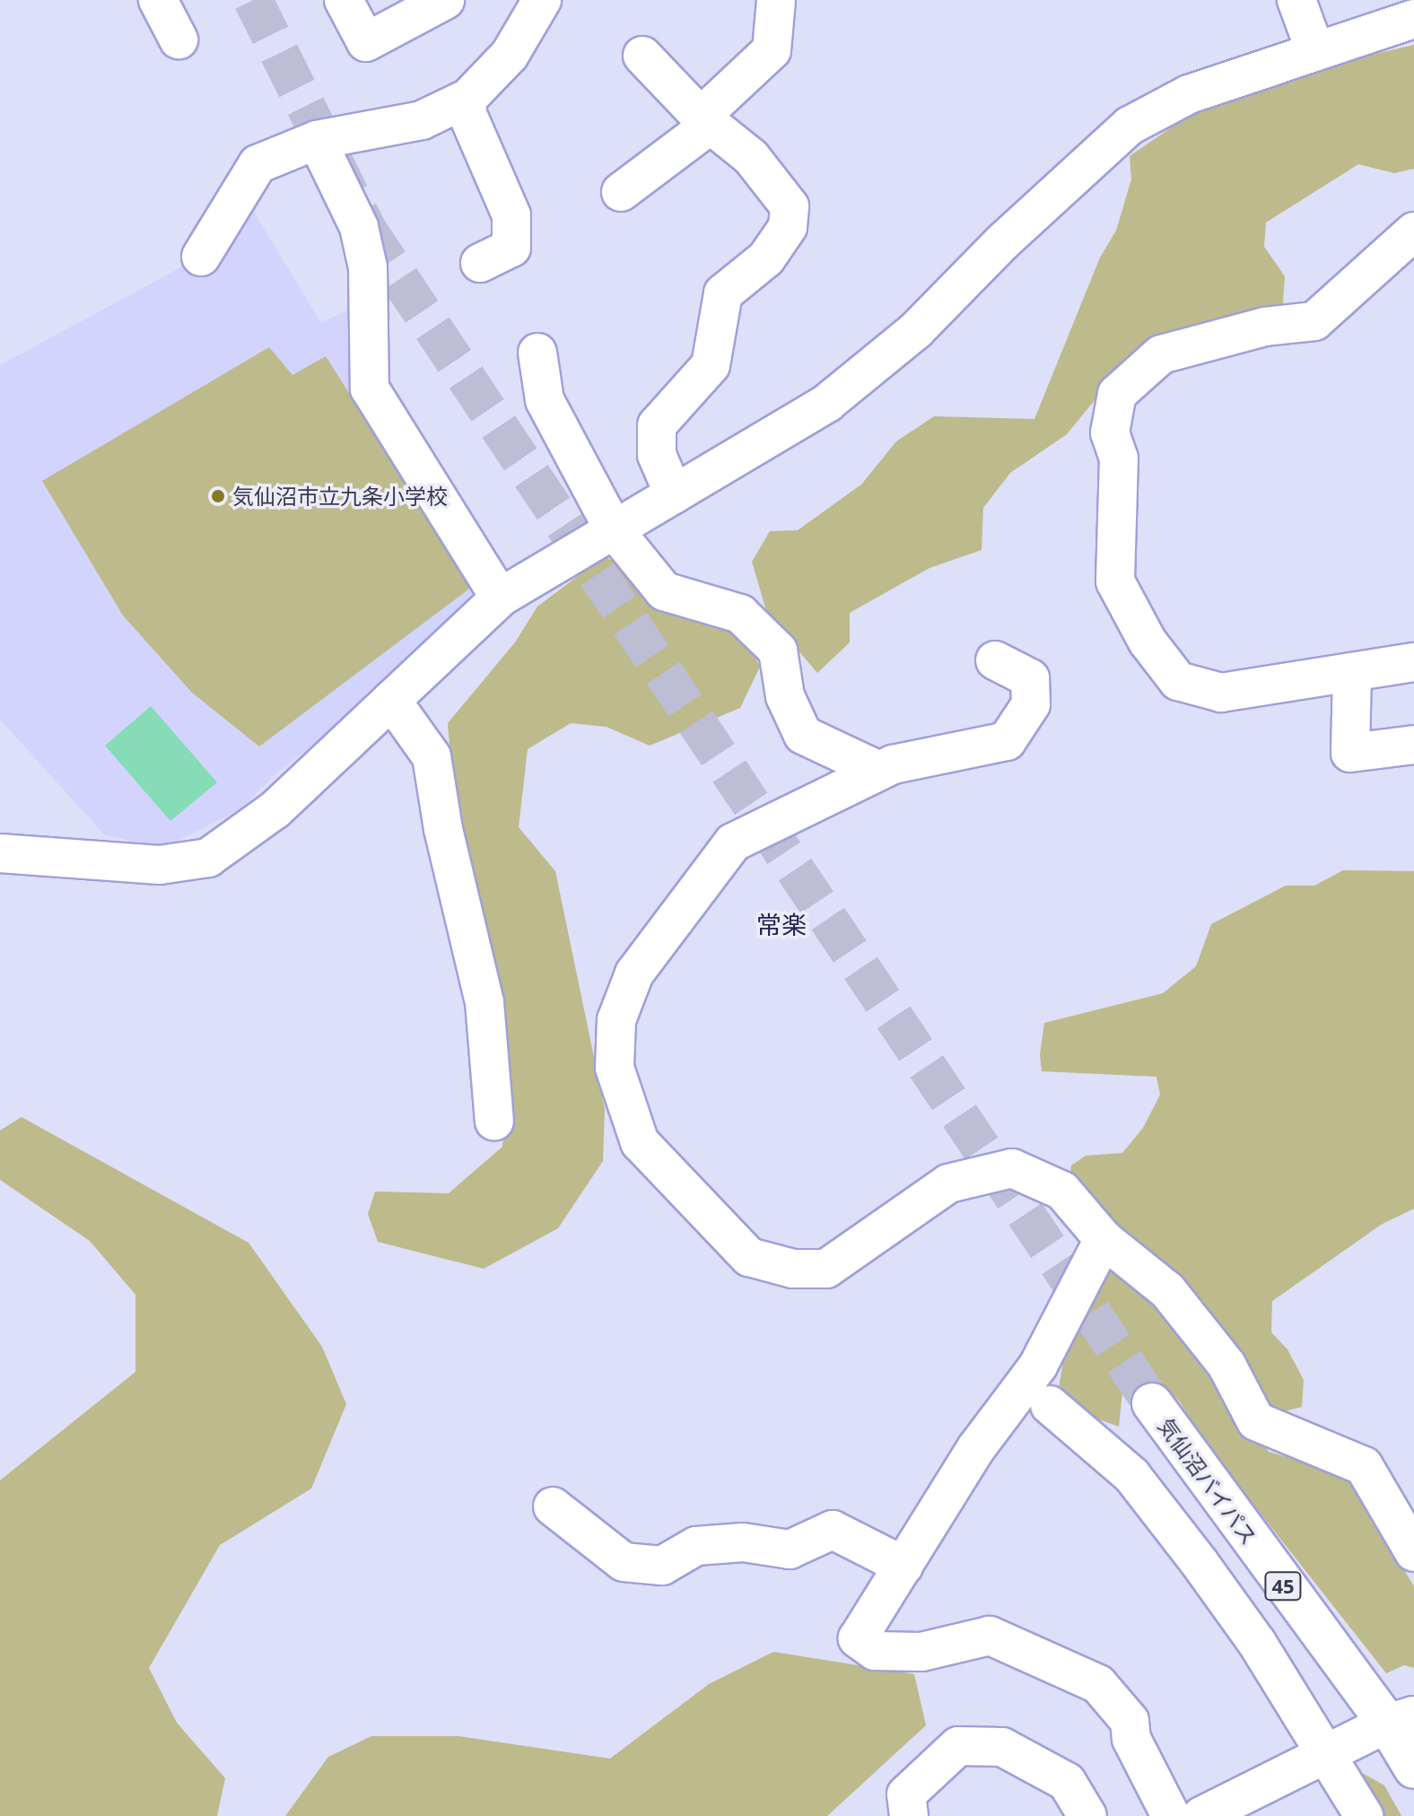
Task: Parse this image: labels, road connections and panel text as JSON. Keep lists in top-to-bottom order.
{
  "streets": {
    "highway": ["気仙沼バイパス", "45"]
  },
  "districts": ["常楽"],
  "places": ["気仙沼市立九条小学校"]
}
